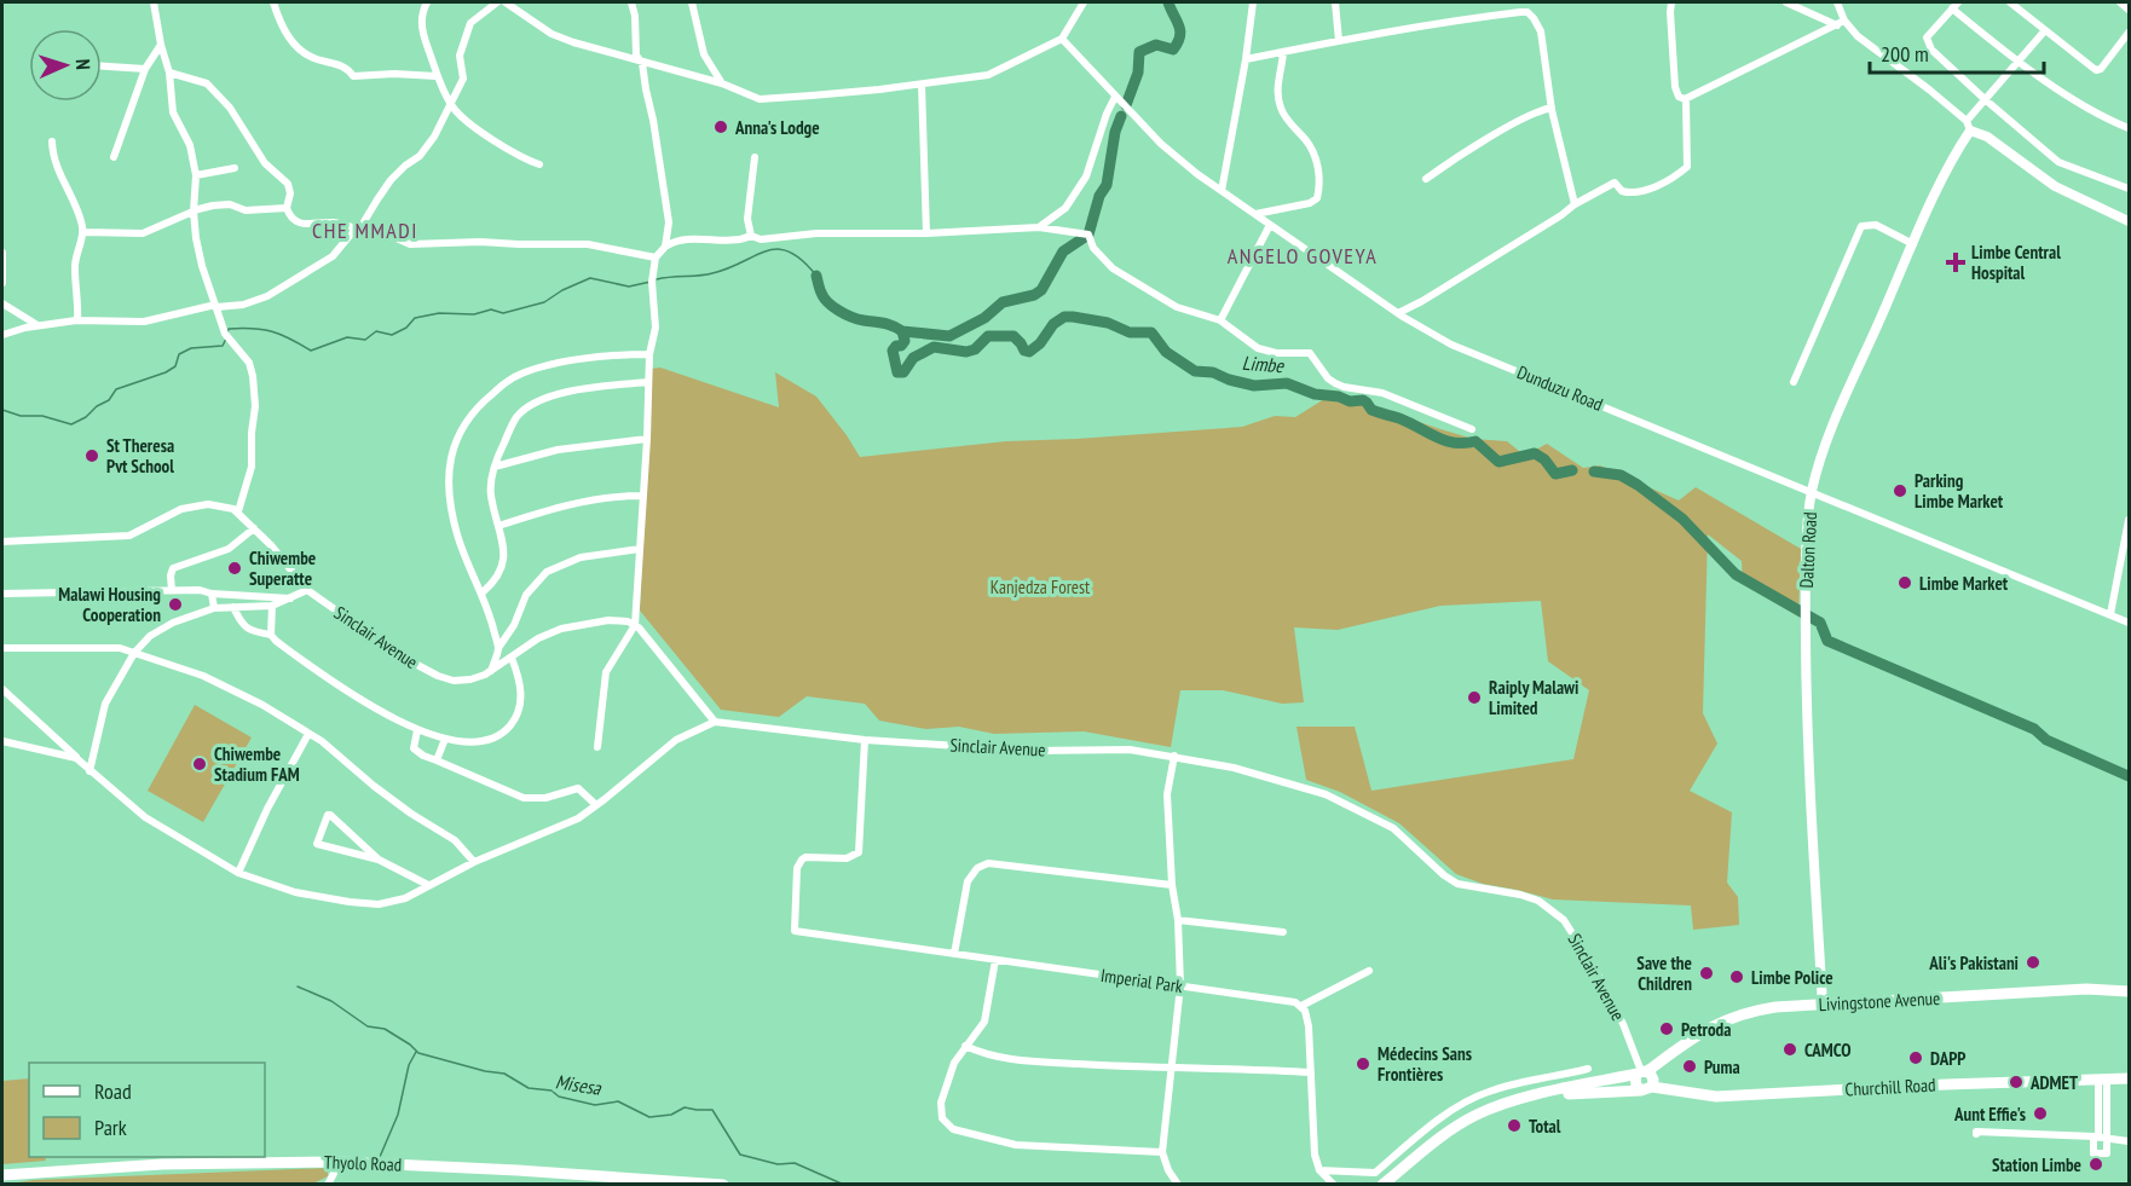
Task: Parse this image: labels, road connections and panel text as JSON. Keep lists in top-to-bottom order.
{
  "streets": {
    "highway": ["Livingstone Avenue", "Churchill Road", "Thyolo Road"],
    "main road": ["Dalton Road"],
    "street": ["Dunduzu Road", "Sinclair Avenue", "Imperial Park"]
  },
  "crossings": [
    ["Dunduzu Road", "Dalton Road"],
    ["Dalton Road", "Livingstone Avenue"],
    ["Sinclair Avenue", "Imperial Park"],
    ["Sinclair Avenue", "Livingstone Avenue"]
  ],
  "districts": ["CHE MMADI", "ANGELO GOVEYA"],
  "water": ["Limbe", "Misesa"],
  "parks": ["Kanjedza Forest"],
  "places": {
    "other": [
      "Anna's Lodge",
      "St Theresa Pvt School",
      "Parking Limbe Market",
      "Chiwembe Superatte",
      "Limbe Market",
      "Malawi Housing Cooperation",
      "Raiply Malawi Limited",
      "Chiwembe Stadium FAM",
      "Ali's Pakistani",
      "Save the Children",
      "Limbe Police",
      "Petroda",
      "CAMCO",
      "DAPP",
      "Médecins Sans Frontières",
      "Puma",
      "ADMET",
      "Aunt Effie's",
      "Total",
      "Station Limbe"
    ],
    "health": ["Limbe Central Hospital"]
  },
  "legend": ["Road", "Park"],
  "scale_bar": "200 m",
  "north": "right"
}
